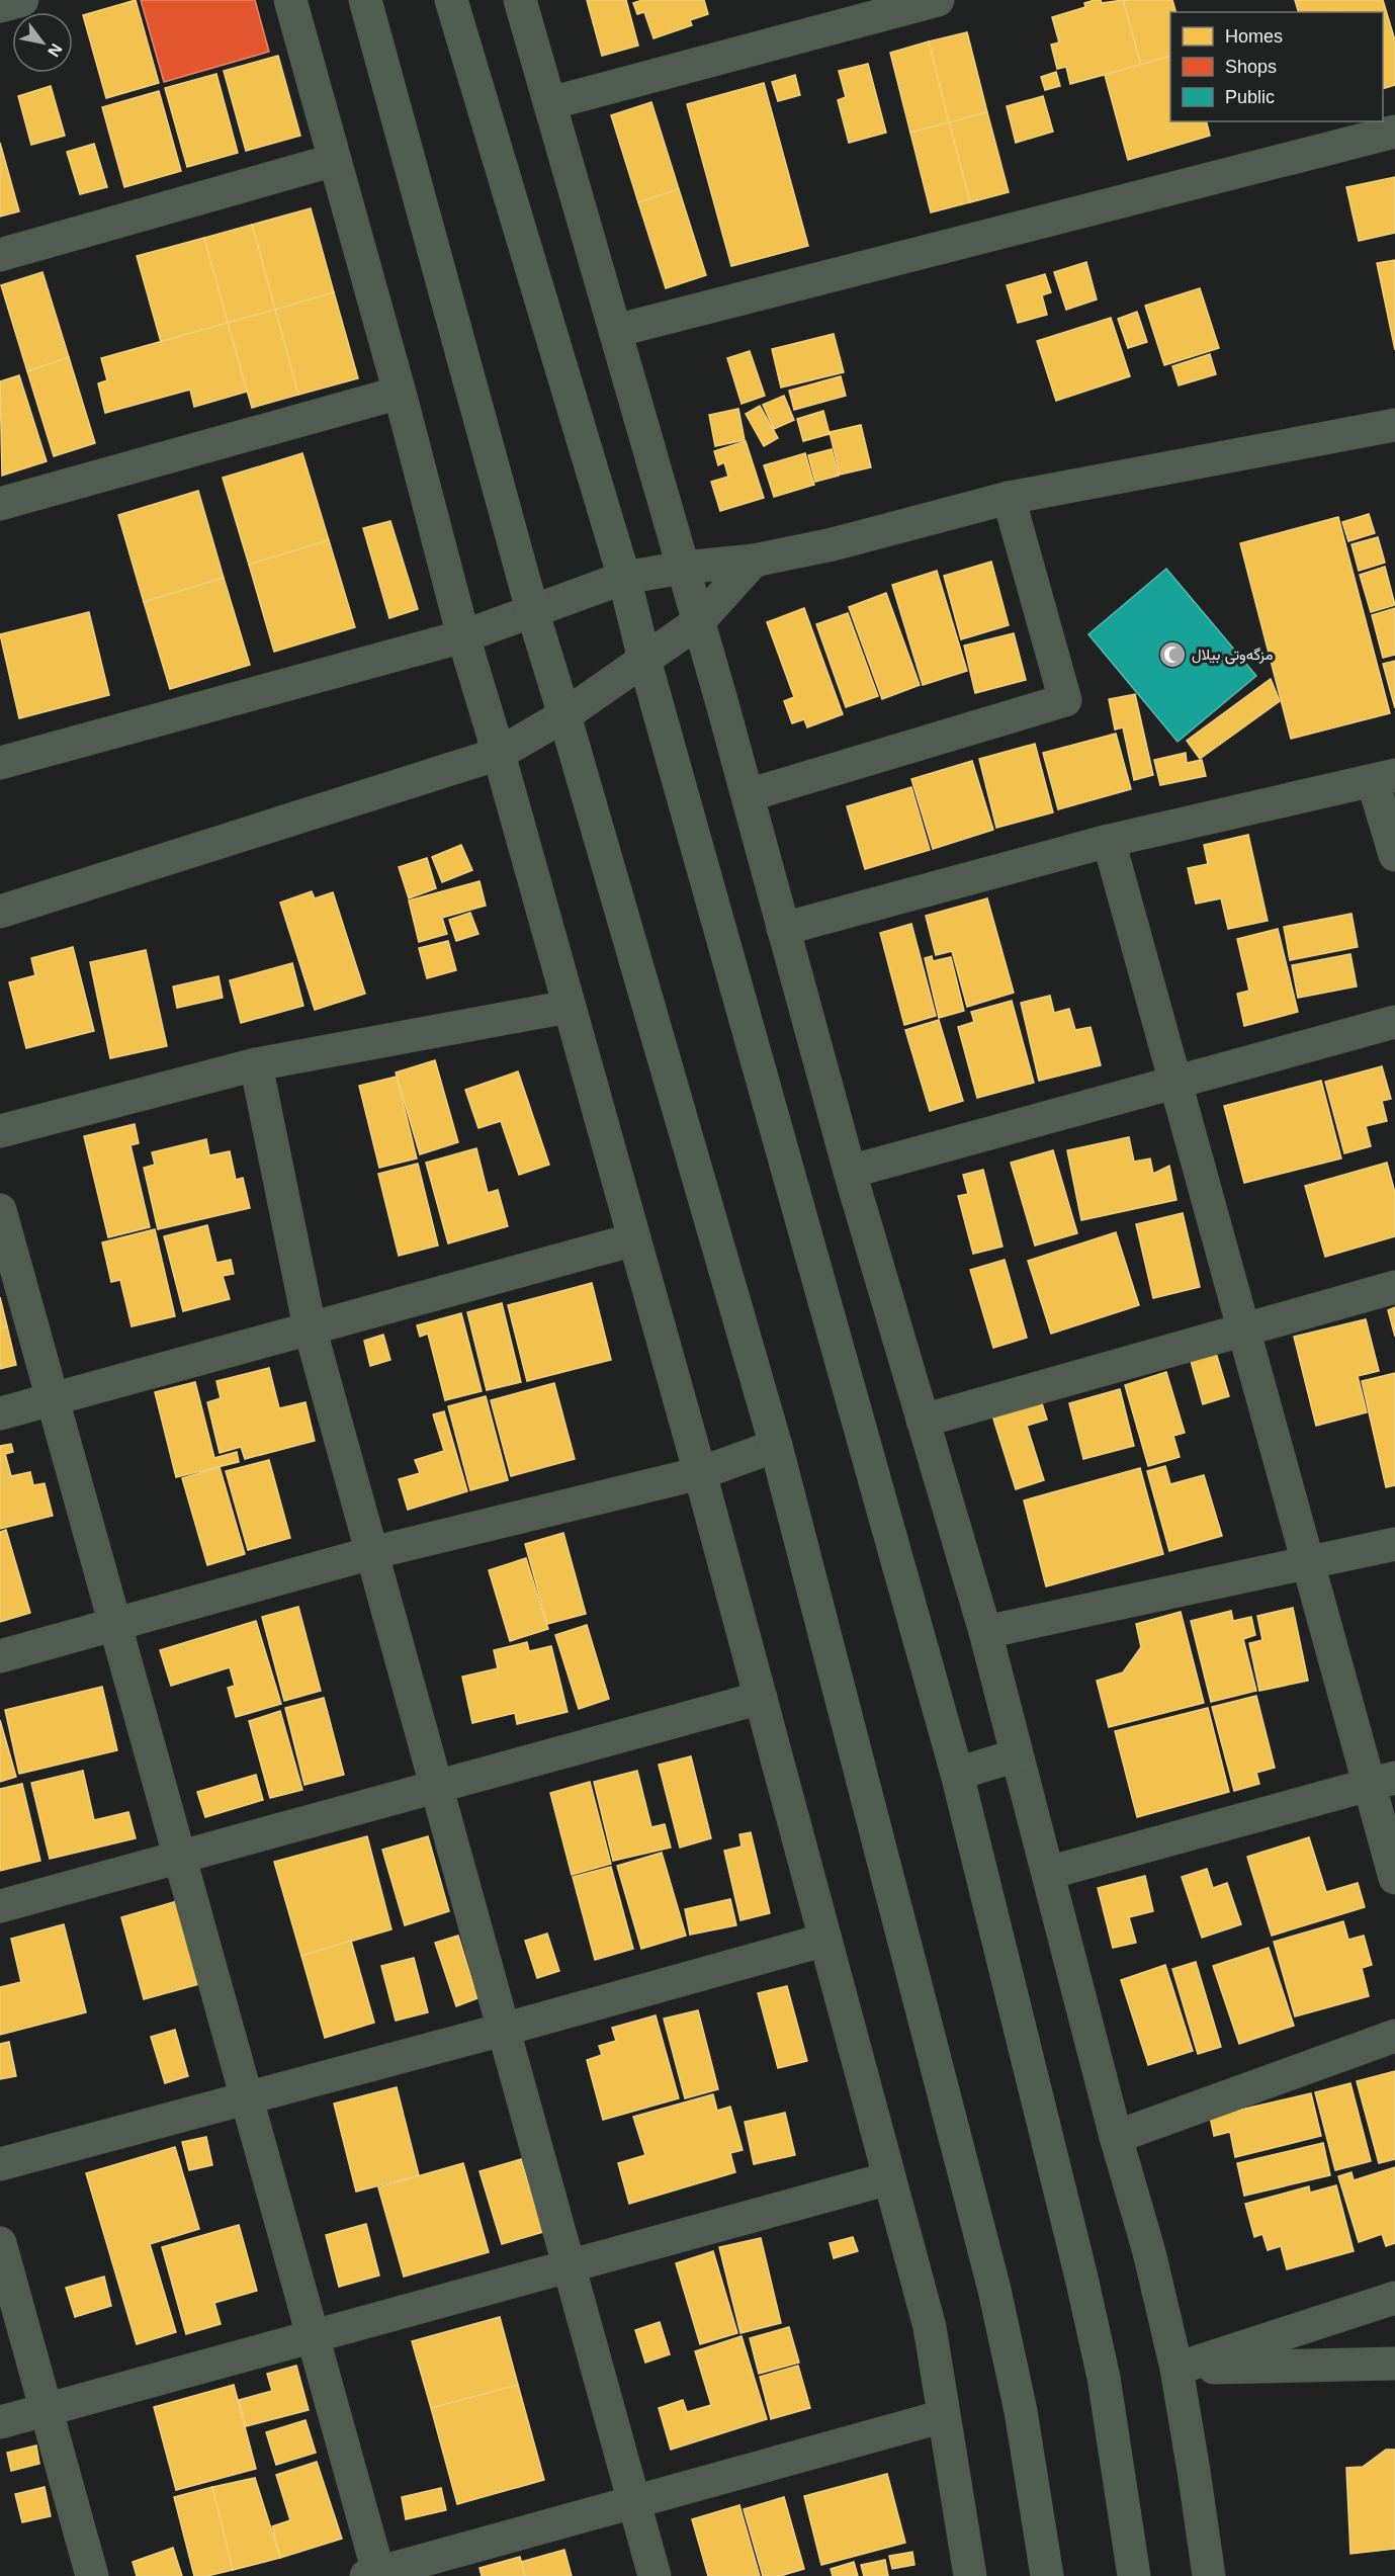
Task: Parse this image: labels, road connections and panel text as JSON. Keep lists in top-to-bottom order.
{
  "places": {
    "mosque": ["مزگەوتی بیلال"]
  },
  "legend": ["Homes", "Shops", "Public"],
  "north": "bottom right"
}
